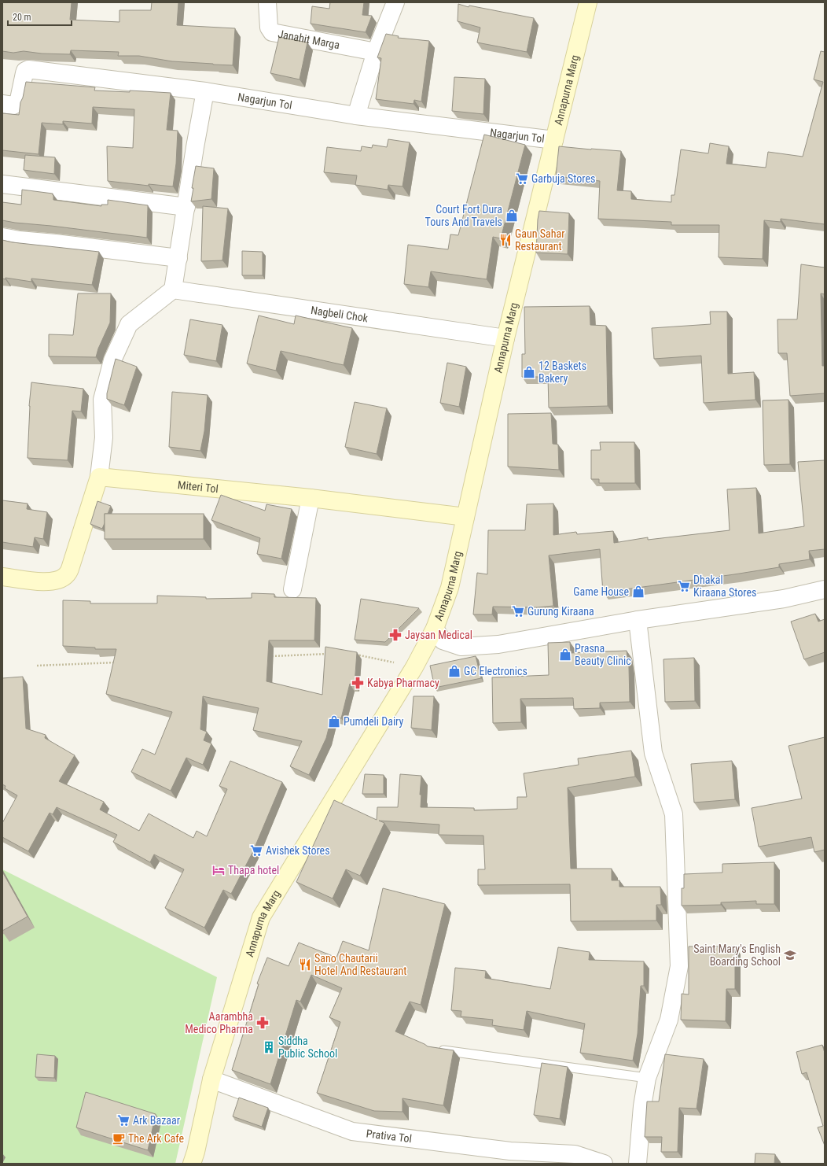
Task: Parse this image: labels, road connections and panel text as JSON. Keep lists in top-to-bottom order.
{
  "streets": {
    "main road": ["Annapurna Marg", "Miteri Tol"],
    "street": [
      "Janahit Marga",
      "Nagarjun Tol",
      "Nagbeli Chok",
      "Prativa Tol"
    ]
  },
  "crossings": [
    ["Annapurna Marg", "Nagarjun Tol"],
    ["Annapurna Marg", "Nagbeli Chok"],
    ["Annapurna Marg", "Miteri Tol"],
    ["Annapurna Marg", "Prativa Tol"]
  ],
  "places": {
    "supermarket": [
      "Garbuja Stores",
      "Dhakal Kiraana Stores",
      "Gurung Kiraana",
      "Avishek Stores",
      "Ark Bazaar"
    ],
    "shop": [
      "Court Fort Dura Tours And Travels",
      "12 Baskets Bakery",
      "Game House",
      "Prasna Beauty Clinic",
      "GC Electronics",
      "Pumdeli Dairy"
    ],
    "restaurant": ["Gaun Sahar Restaurant", "Sano Chautarii Hotel And Restaurant"],
    "pharmacy": ["Jaysan Medical", "Kabya Pharmacy", "Aarambha Medico Pharma"],
    "hotel": ["Thapa hotel"],
    "school or university": ["Saint Mary's English Boarding School"],
    "building": ["Siddha Public School"],
    "cafe": ["The Ark Cafe"]
  },
  "scale_bar": "20 m"
}
